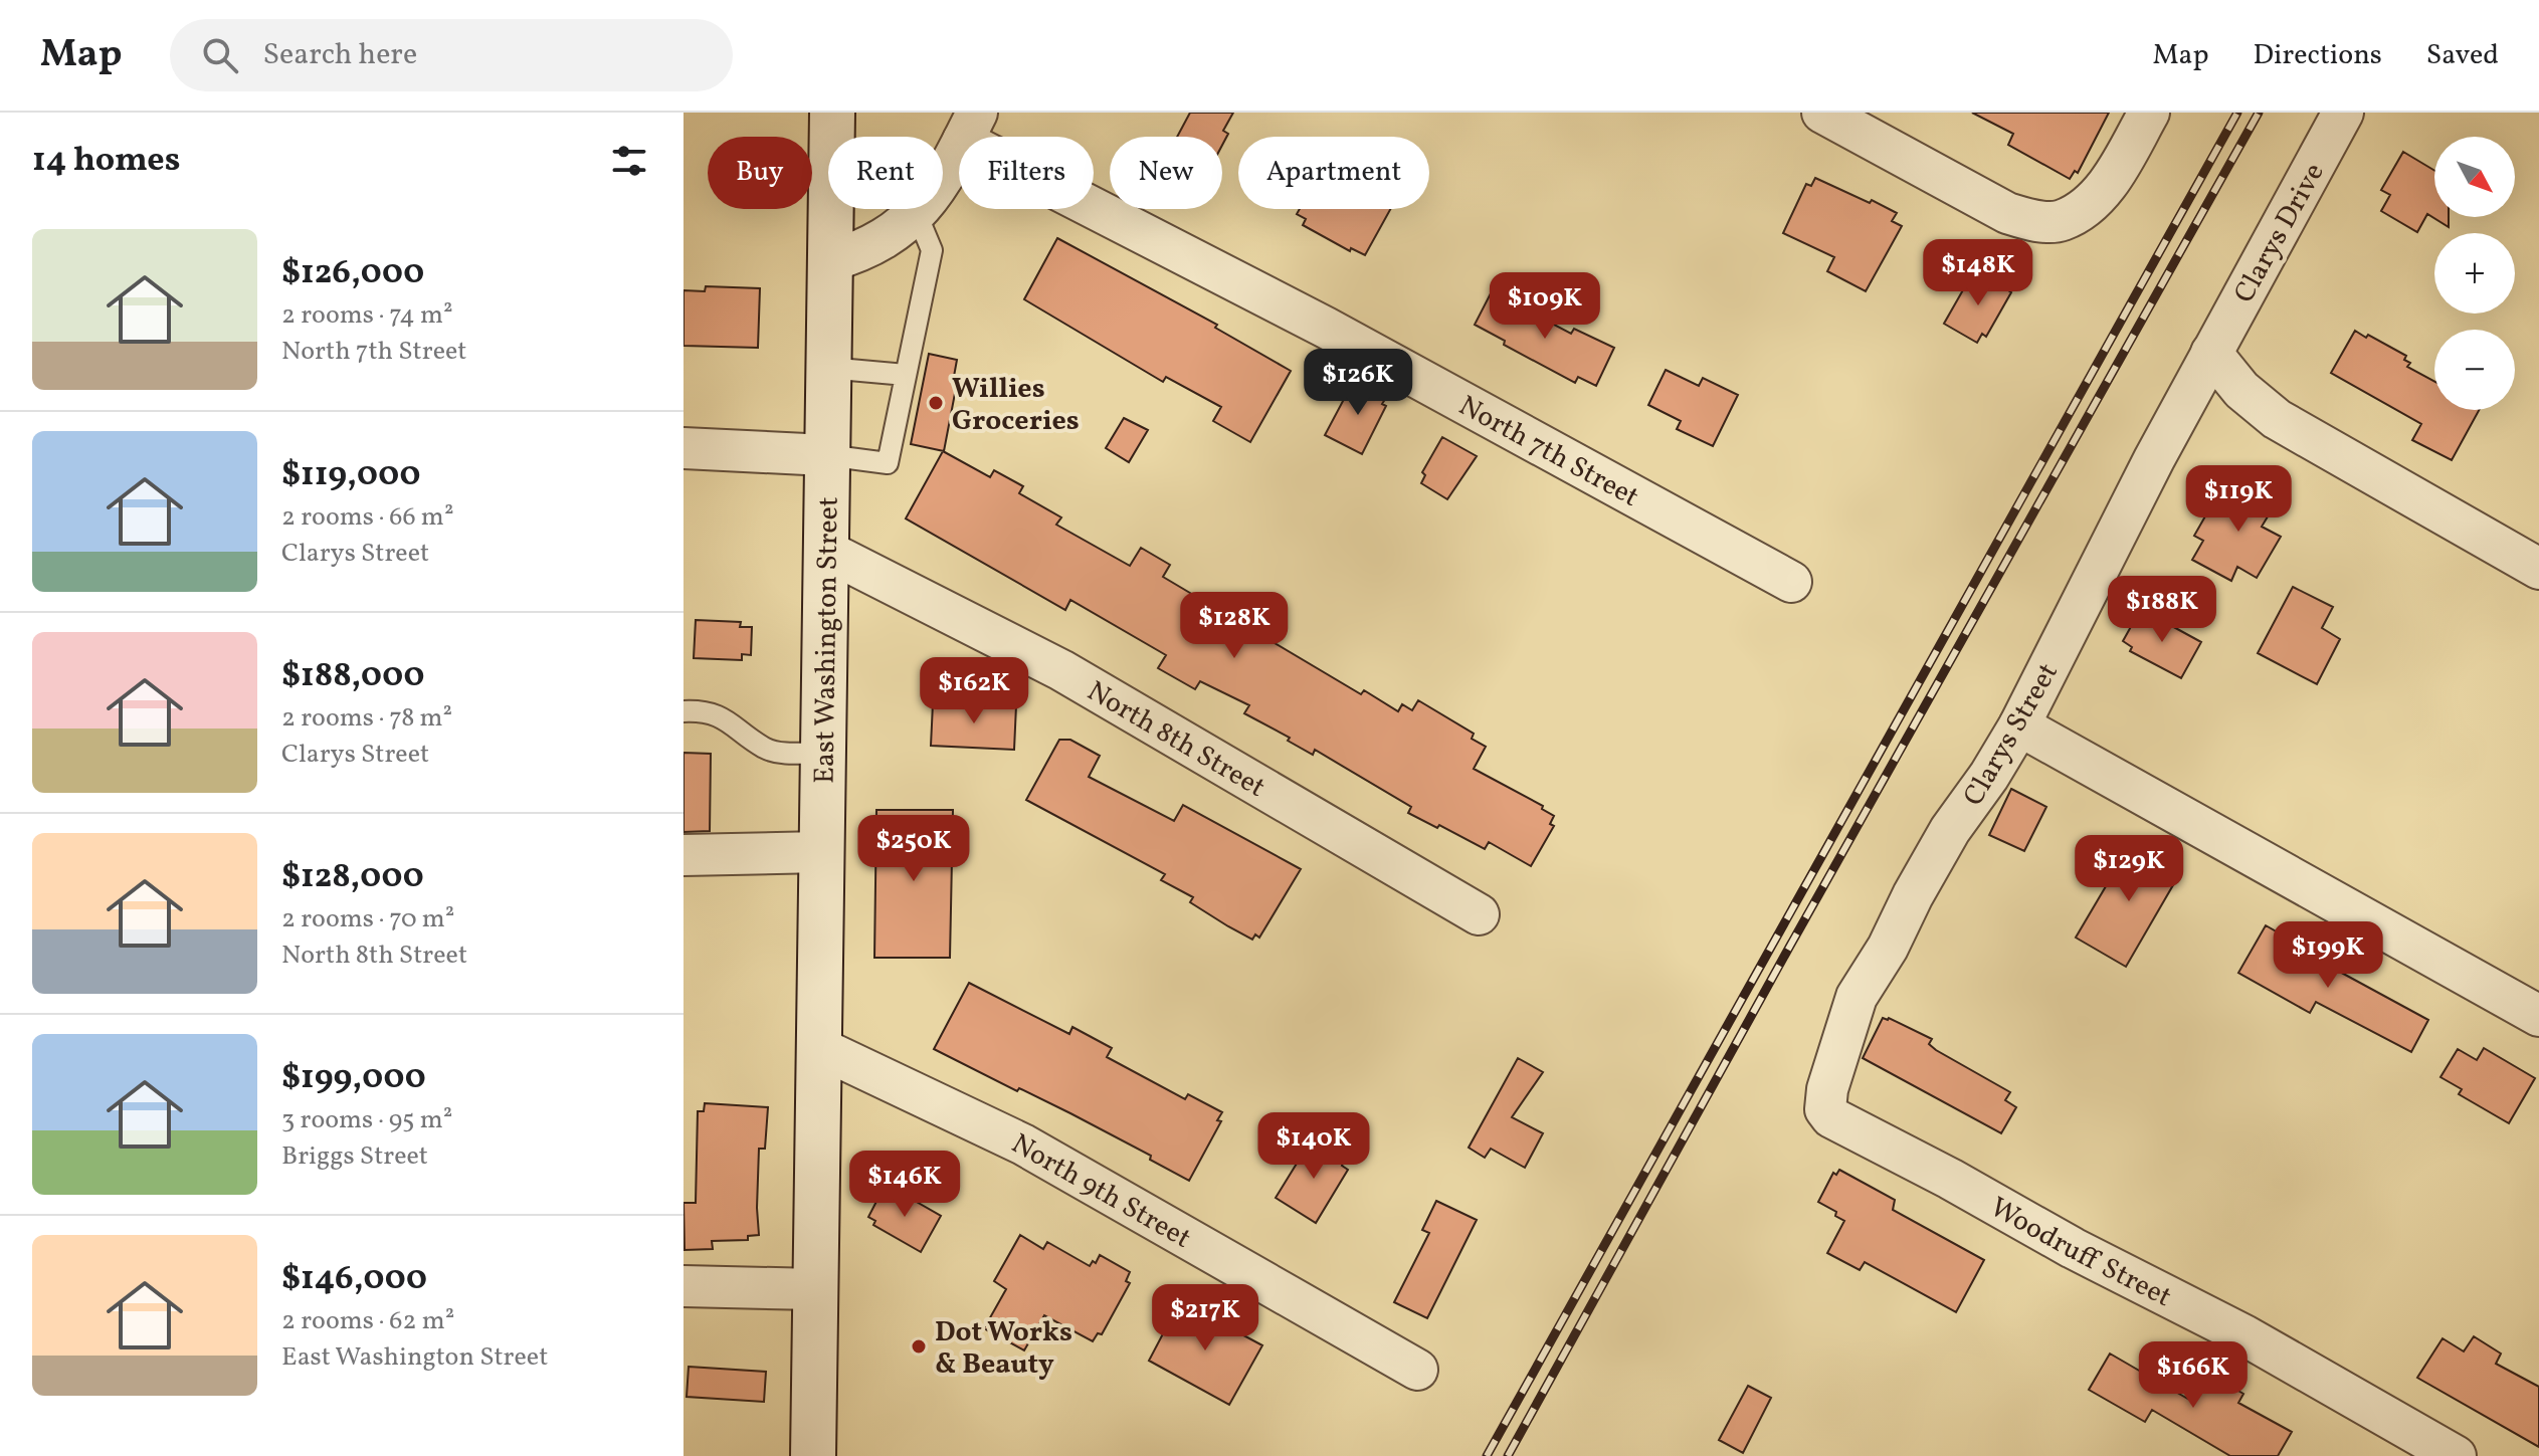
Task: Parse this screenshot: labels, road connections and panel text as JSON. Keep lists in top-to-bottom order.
{
  "streets": {
    "main road": ["East Washington Street"],
    "street": [
      "Clarys Drive",
      "North 7th Street",
      "Clarys Street",
      "North 8th Street",
      "North 9th Street",
      "Woodruff Street"
    ]
  },
  "crossings": [
    ["Clarys Drive", "Clarys Street"],
    ["East Washington Street", "North 8th Street"],
    ["East Washington Street", "North 9th Street"],
    ["Clarys Street", "Woodruff Street"]
  ],
  "places": ["Willies Groceries", "Dot Works & Beauty"],
  "north": "bottom right",
  "page": {
    "header": "Map",
    "search": "Search here",
    "nav": ["Map", "Directions", "Saved"],
    "heading": "14 homes",
    "map_buttons": ["+", "−"],
    "chip": [
      "Buy",
      "Rent",
      "Filters",
      "New",
      "Apartment"
    ],
    "list": [
      {
        "name": "$126,000",
        "note": "2 rooms · 74 m² · North 7th Street"
      },
      {
        "name": "$119,000",
        "note": "2 rooms · 66 m² · Clarys Street"
      },
      {
        "name": "$188,000",
        "note": "2 rooms · 78 m² · Clarys Street"
      },
      {
        "name": "$128,000",
        "note": "2 rooms · 70 m² · North 8th Street"
      },
      {
        "name": "$199,000",
        "note": "3 rooms · 95 m² · Briggs Street"
      },
      {
        "name": "$146,000",
        "note": "2 rooms · 62 m² · East Washington Street"
      }
    ],
    "price": [
      "$148K",
      "$109K",
      "$126K",
      "$119K",
      "$188K",
      "$128K",
      "$162K",
      "$250K",
      "$129K",
      "$199K",
      "$140K",
      "$146K",
      "$217K",
      "$166K"
    ]
  }
}
